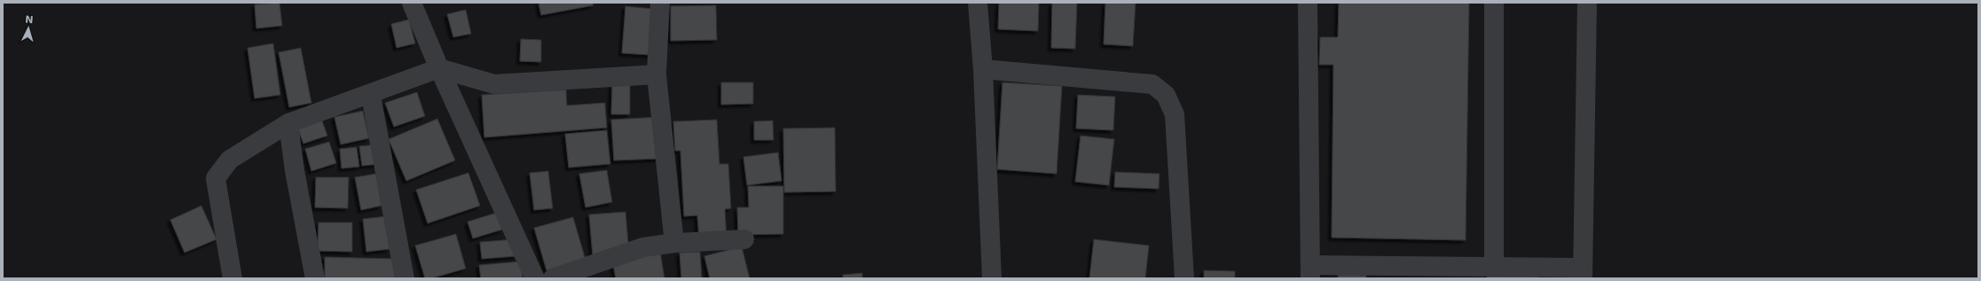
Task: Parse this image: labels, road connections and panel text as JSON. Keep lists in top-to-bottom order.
{
  "north": "top"
}
